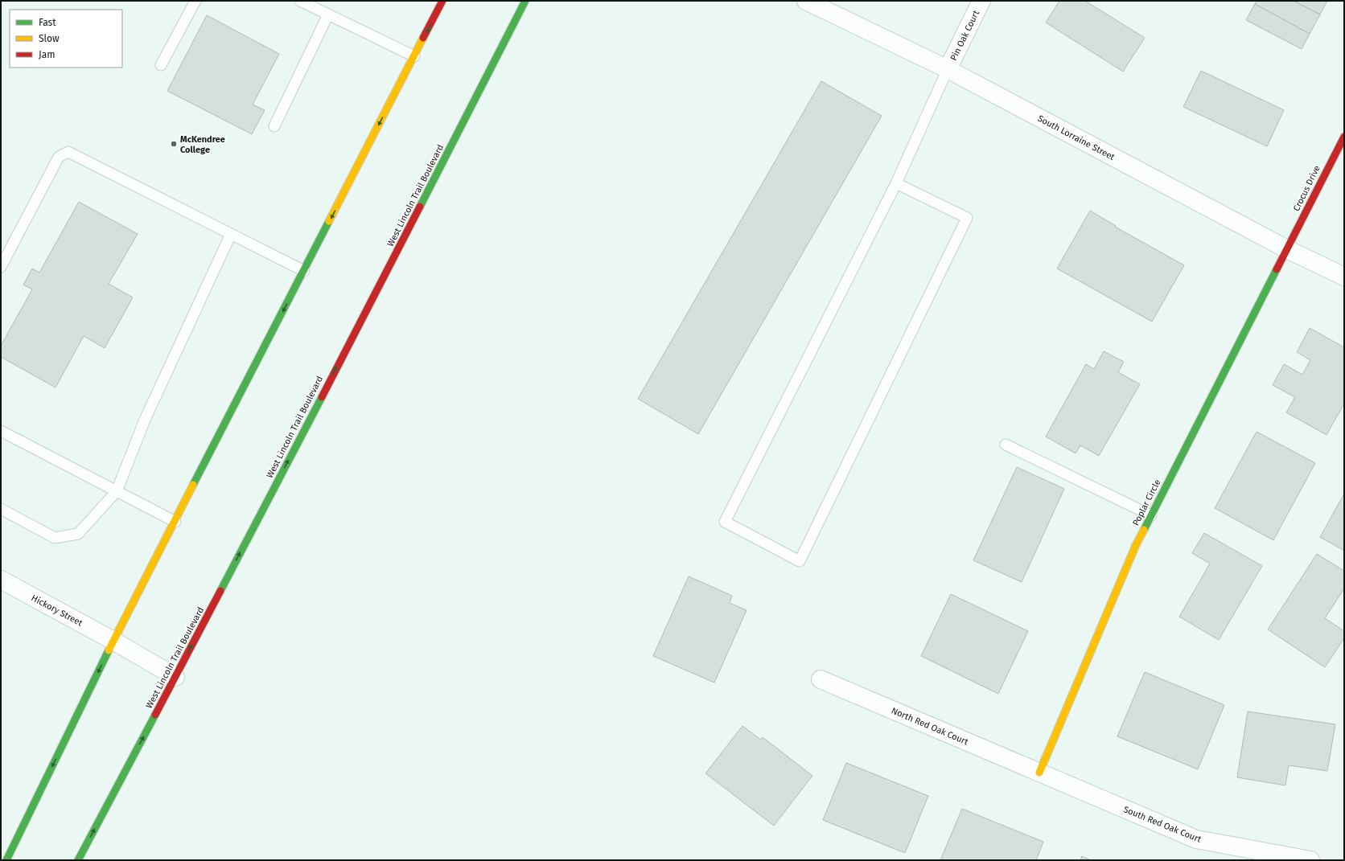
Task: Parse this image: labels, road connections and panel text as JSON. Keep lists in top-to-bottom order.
{
  "streets": {
    "main road": ["Crocus Drive", "West Lincoln Trail Boulevard", "Poplar Circle"],
    "street": [
      "Pin Oak Court",
      "South Lorraine Street",
      "Hickory Street",
      "North Red Oak Court",
      "South Red Oak Court"
    ]
  },
  "crossings": [
    ["Pin Oak Court", "South Lorraine Street"],
    ["South Lorraine Street", "Crocus Drive"],
    ["South Lorraine Street", "Poplar Circle"],
    ["Crocus Drive", "Poplar Circle"],
    ["West Lincoln Trail Boulevard", "Hickory Street"],
    ["Poplar Circle", "North Red Oak Court"],
    ["Poplar Circle", "South Red Oak Court"],
    ["North Red Oak Court", "South Red Oak Court"]
  ],
  "one_way": ["West Lincoln Trail Boulevard"],
  "places": ["McKendree College"],
  "legend": ["Fast", "Slow", "Jam"]
}
